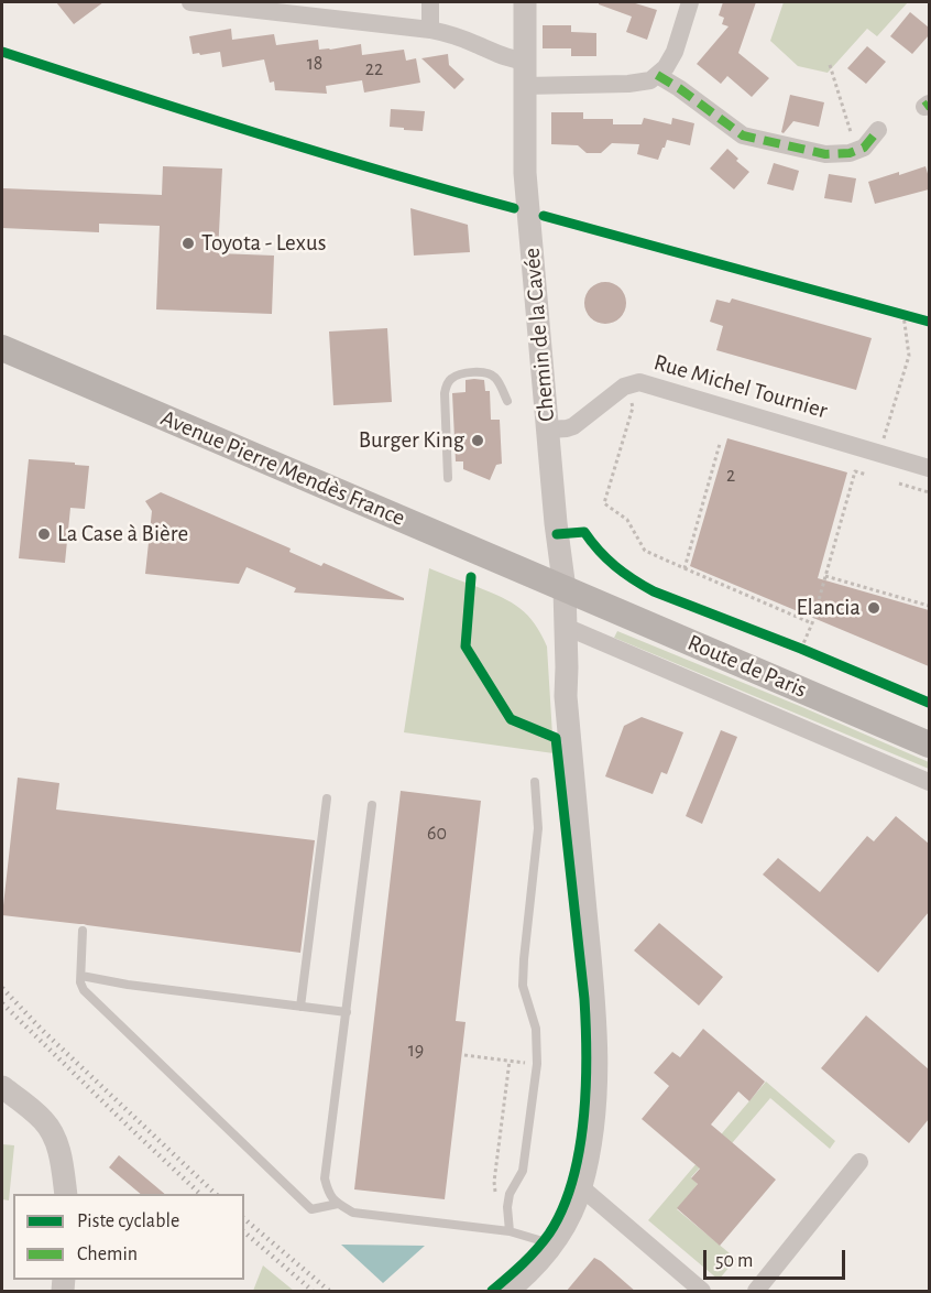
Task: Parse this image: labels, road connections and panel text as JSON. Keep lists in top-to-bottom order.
{
  "streets": {
    "main road": ["Avenue Pierre Mendès France", "Route de Paris"],
    "street": ["Chemin de la Cavée", "Rue Michel Tournier"]
  },
  "crossings": [
    ["Chemin de la Cavée", "Rue Michel Tournier"],
    ["Chemin de la Cavée", "Avenue Pierre Mendès France"],
    ["Chemin de la Cavée", "Route de Paris"],
    ["Avenue Pierre Mendès France", "Route de Paris"]
  ],
  "places": [
    "Toyota - Lexus",
    "Burger King",
    "La Case à Bière",
    "Elancia"
  ],
  "house_numbers": [
    "18",
    "22",
    "2",
    "60",
    "19"
  ],
  "legend": ["Piste cyclable", "Chemin"],
  "scale_bar": "50 m"
}
